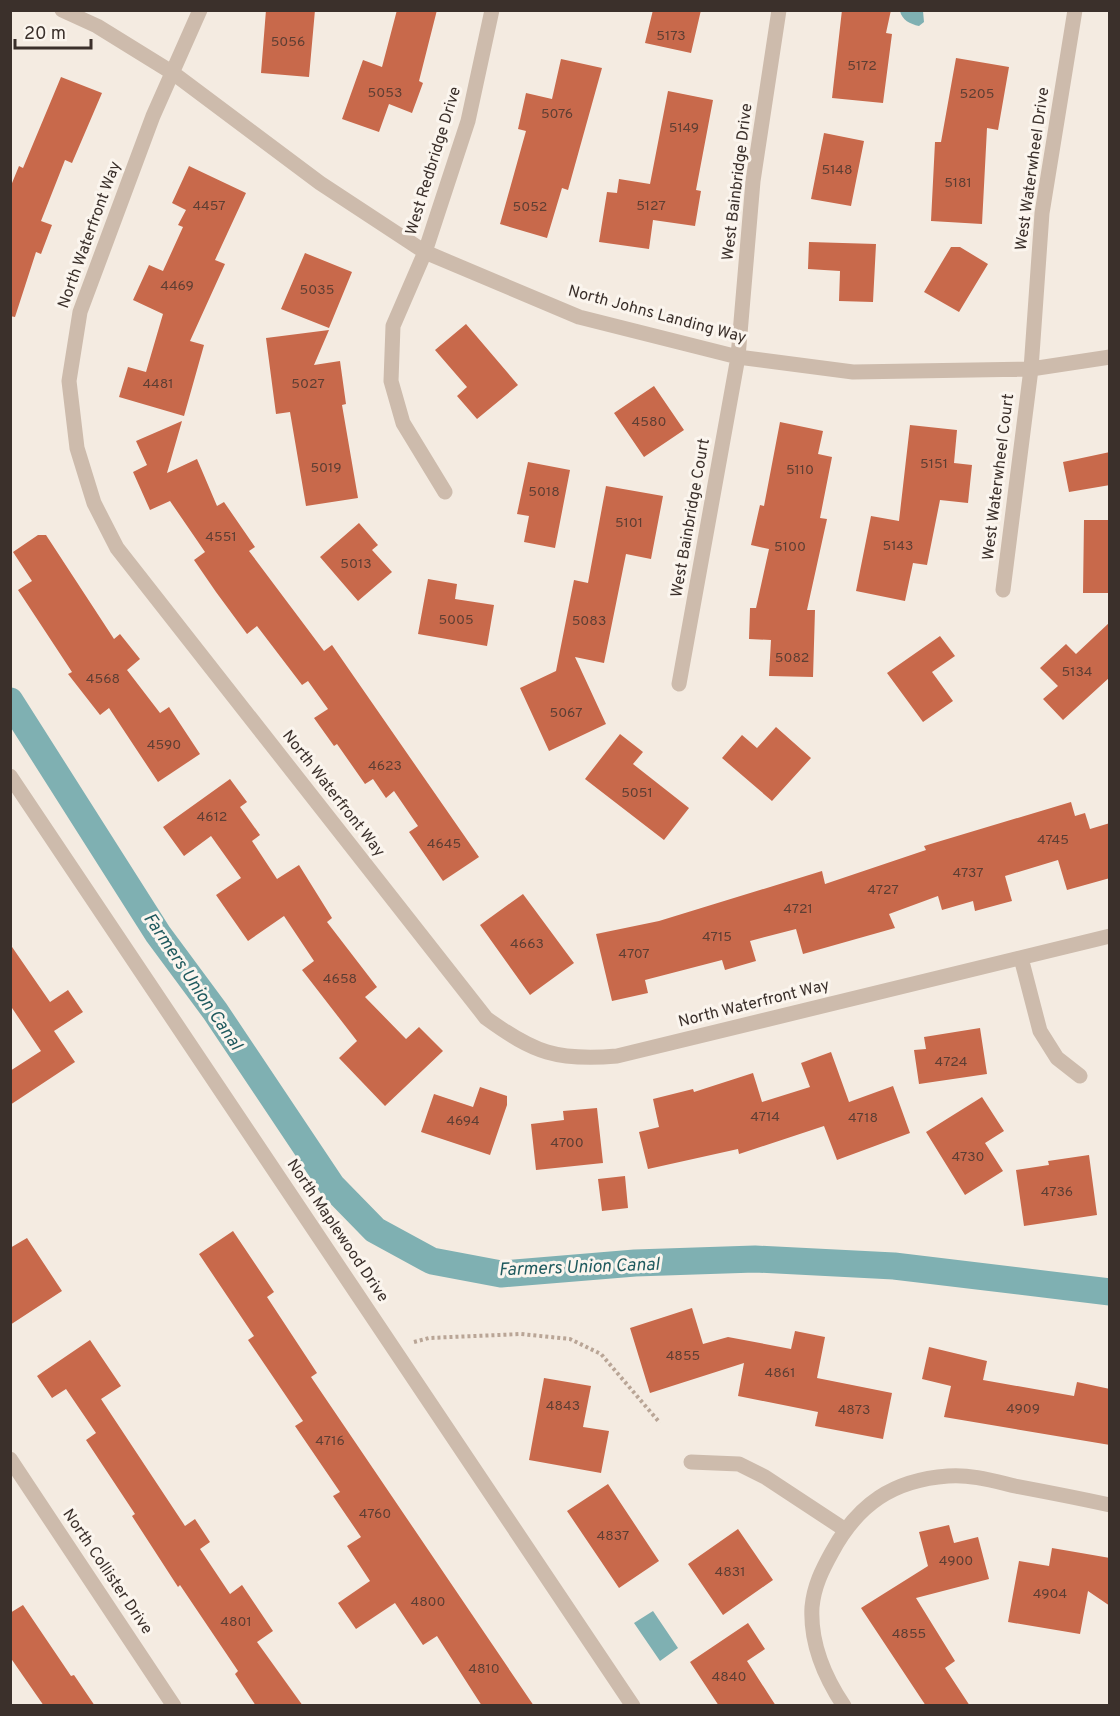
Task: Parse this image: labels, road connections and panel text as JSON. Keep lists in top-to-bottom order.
{
  "streets": {
    "street": [
      "West Redbridge Drive",
      "West Waterwheel Drive",
      "West Bainbridge Drive",
      "North Waterfront Way",
      "North Johns Landing Way",
      "West Waterwheel Court",
      "West Bainbridge Court",
      "North Maplewood Drive",
      "North Collister Drive"
    ]
  },
  "crossings": [
    ["West Redbridge Drive", "North Johns Landing Way"],
    ["West Waterwheel Drive", "North Johns Landing Way"],
    ["West Waterwheel Drive", "West Waterwheel Court"],
    ["West Bainbridge Drive", "North Johns Landing Way"],
    ["West Bainbridge Drive", "West Bainbridge Court"],
    ["North Waterfront Way", "North Johns Landing Way"],
    ["North Johns Landing Way", "West Waterwheel Court"],
    ["North Johns Landing Way", "West Bainbridge Court"]
  ],
  "water": ["Farmers Union Canal"],
  "house_numbers": [
    "5173",
    "5056",
    "5172",
    "5053",
    "5205",
    "5076",
    "5149",
    "5148",
    "5181",
    "4457",
    "5127",
    "5052",
    "4469",
    "5035",
    "4481",
    "5027",
    "4580",
    "5151",
    "5019",
    "5110",
    "5018",
    "5101",
    "4551",
    "5143",
    "5100",
    "5013",
    "5005",
    "5083",
    "5082",
    "5134",
    "4568",
    "5067",
    "4590",
    "4623",
    "5051",
    "4612",
    "4745",
    "4645",
    "4737",
    "4727",
    "4721",
    "4715",
    "4663",
    "4707",
    "4658",
    "4724",
    "4714",
    "4718",
    "4694",
    "4700",
    "4730",
    "4736",
    "4855",
    "4861",
    "4843",
    "4909",
    "4873",
    "4716",
    "4760",
    "4837",
    "4900",
    "4831",
    "4904",
    "4800",
    "4801",
    "4855",
    "4810",
    "4840"
  ],
  "scale_bar": "20 m"
}
